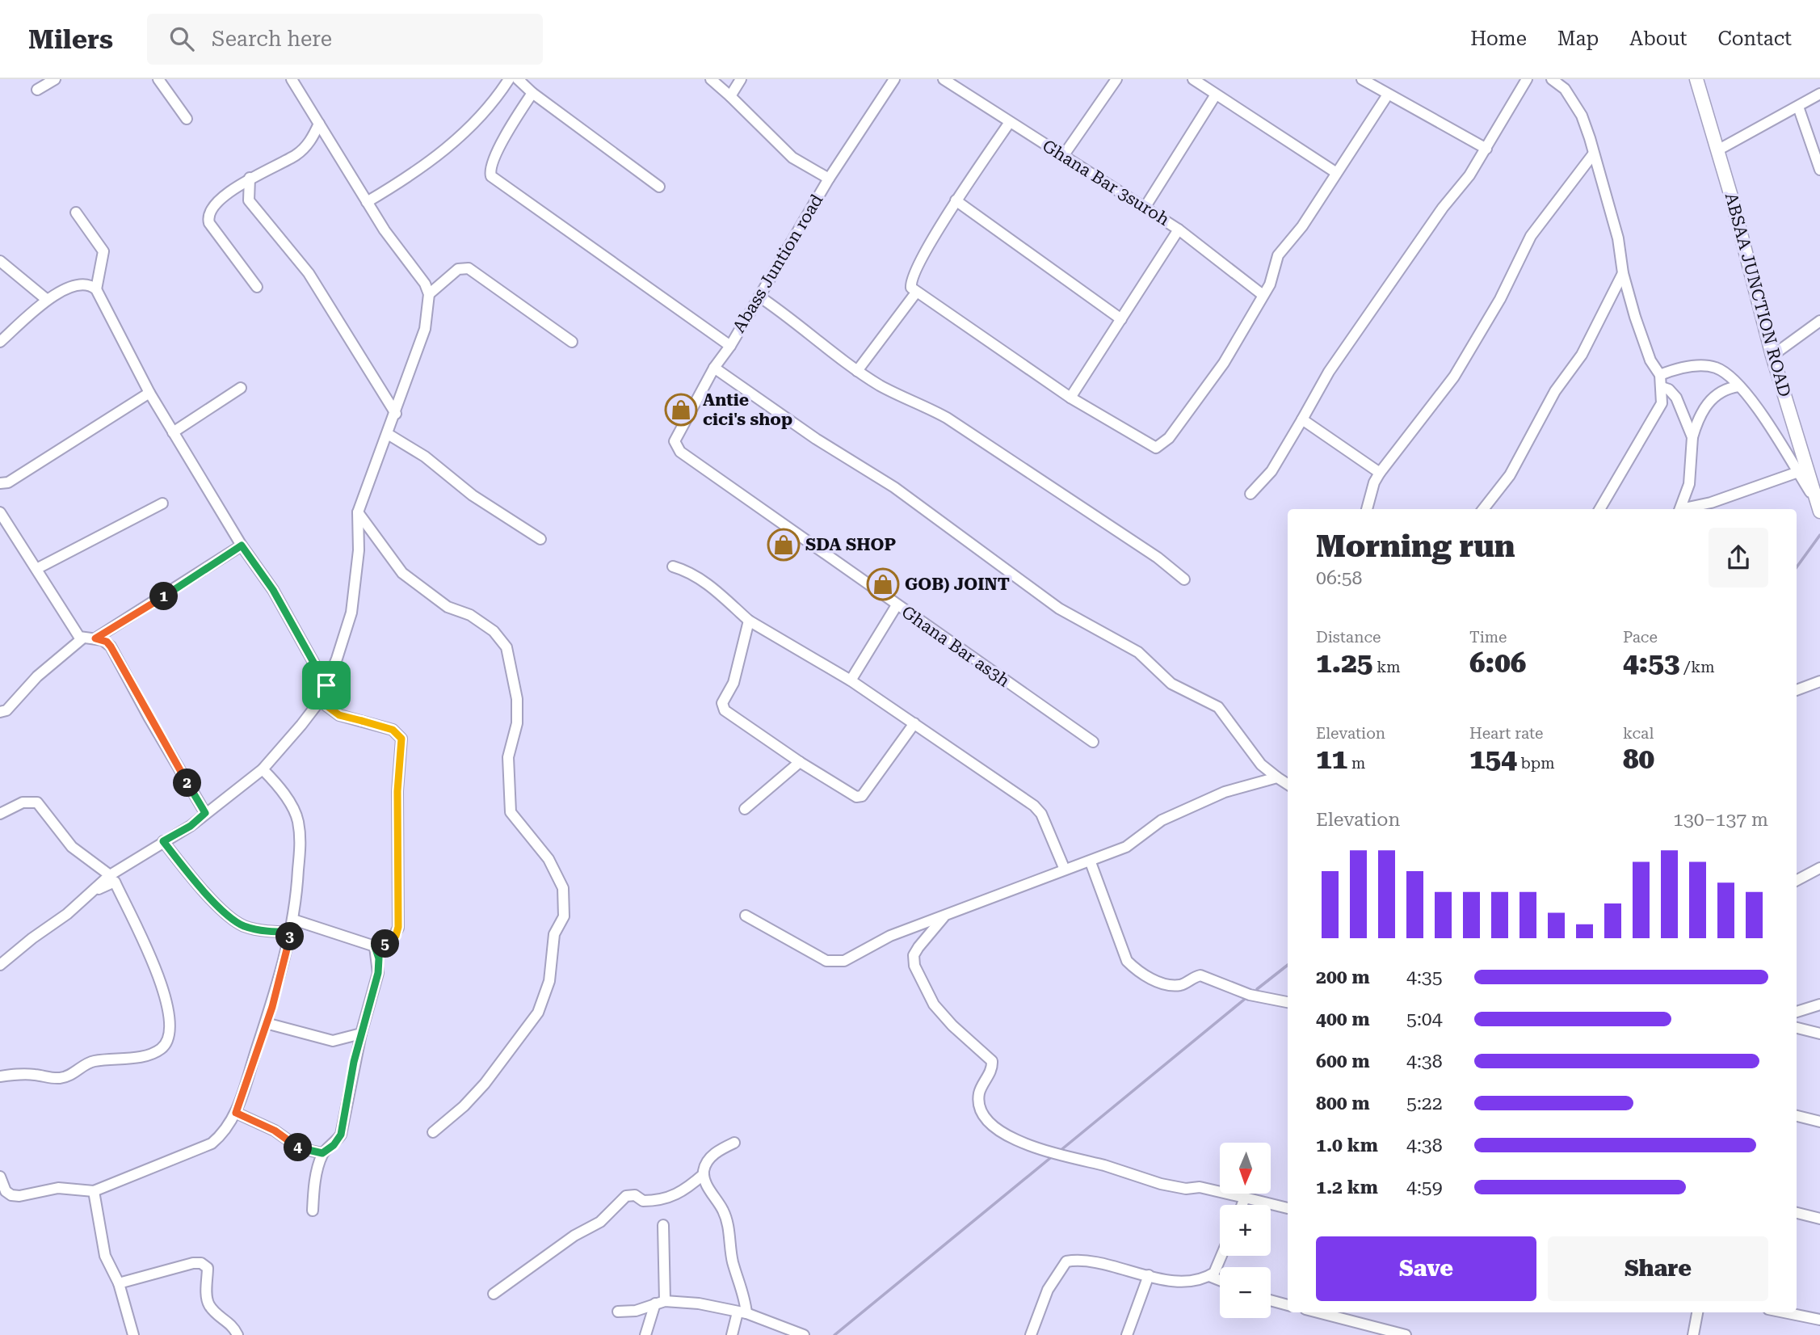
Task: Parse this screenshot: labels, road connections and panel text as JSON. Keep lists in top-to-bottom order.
{
  "streets": {
    "street": [
      "Ghana Bar 3suroh",
      "Abass Juntion road",
      "ABSAA JUNCTION ROAD",
      "Ghana Bar as3h"
    ]
  },
  "crossings": [
    ["Abass Juntion road", "Ghana Bar as3h"]
  ],
  "places": {
    "shop": ["Antie cici's shop", "SDA SHOP", "GOB) JOINT"]
  },
  "north": "bottom",
  "page": {
    "header": "Milers",
    "search": "Search here",
    "nav": [
      "Home",
      "Map",
      "About",
      "Contact"
    ],
    "heading": ["Morning run", "06:58"],
    "pins": [
      "1",
      "2",
      "3",
      "5",
      "4"
    ],
    "stats": [
      ["Distance", "1.25 km"],
      ["Time", "6:06"],
      ["Pace", "4:53 /km"],
      ["Elevation", "11 m"],
      ["Heart rate", "154 bpm"],
      ["kcal", "80"]
    ],
    "chart": ["Elevation", "130–137 m"],
    "list": [
      {
        "name": "200 m",
        "note": "4:35"
      },
      {
        "name": "400 m",
        "note": "5:04"
      },
      {
        "name": "600 m",
        "note": "4:38"
      },
      {
        "name": "800 m",
        "note": "5:22"
      },
      {
        "name": "1.0 km",
        "note": "4:38"
      },
      {
        "name": "1.2 km",
        "note": "4:59"
      }
    ],
    "map_buttons": ["+", "−"],
    "buttons": ["Save", "Share"]
  }
}
